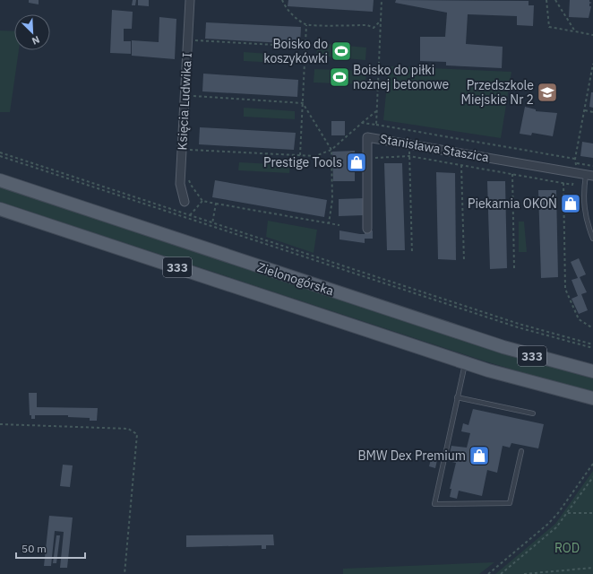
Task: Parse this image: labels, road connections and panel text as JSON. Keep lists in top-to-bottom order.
{
  "streets": {
    "main road": ["333", "Zielonogórska"],
    "street": ["Księcia Ludwika I", "Stanisława Staszica"]
  },
  "parks": ["ROD"],
  "places": {
    "sports": ["Boisko do koszykówki", "Boisko do piłki nożnej betonowe"],
    "school or university": ["Przedszkole Miejskie Nr 2"],
    "shop": ["Prestige Tools", "Piekarnia OKOŃ", "BMW Dex Premium"]
  },
  "scale_bar": "50 m",
  "north": "bottom right"
}
